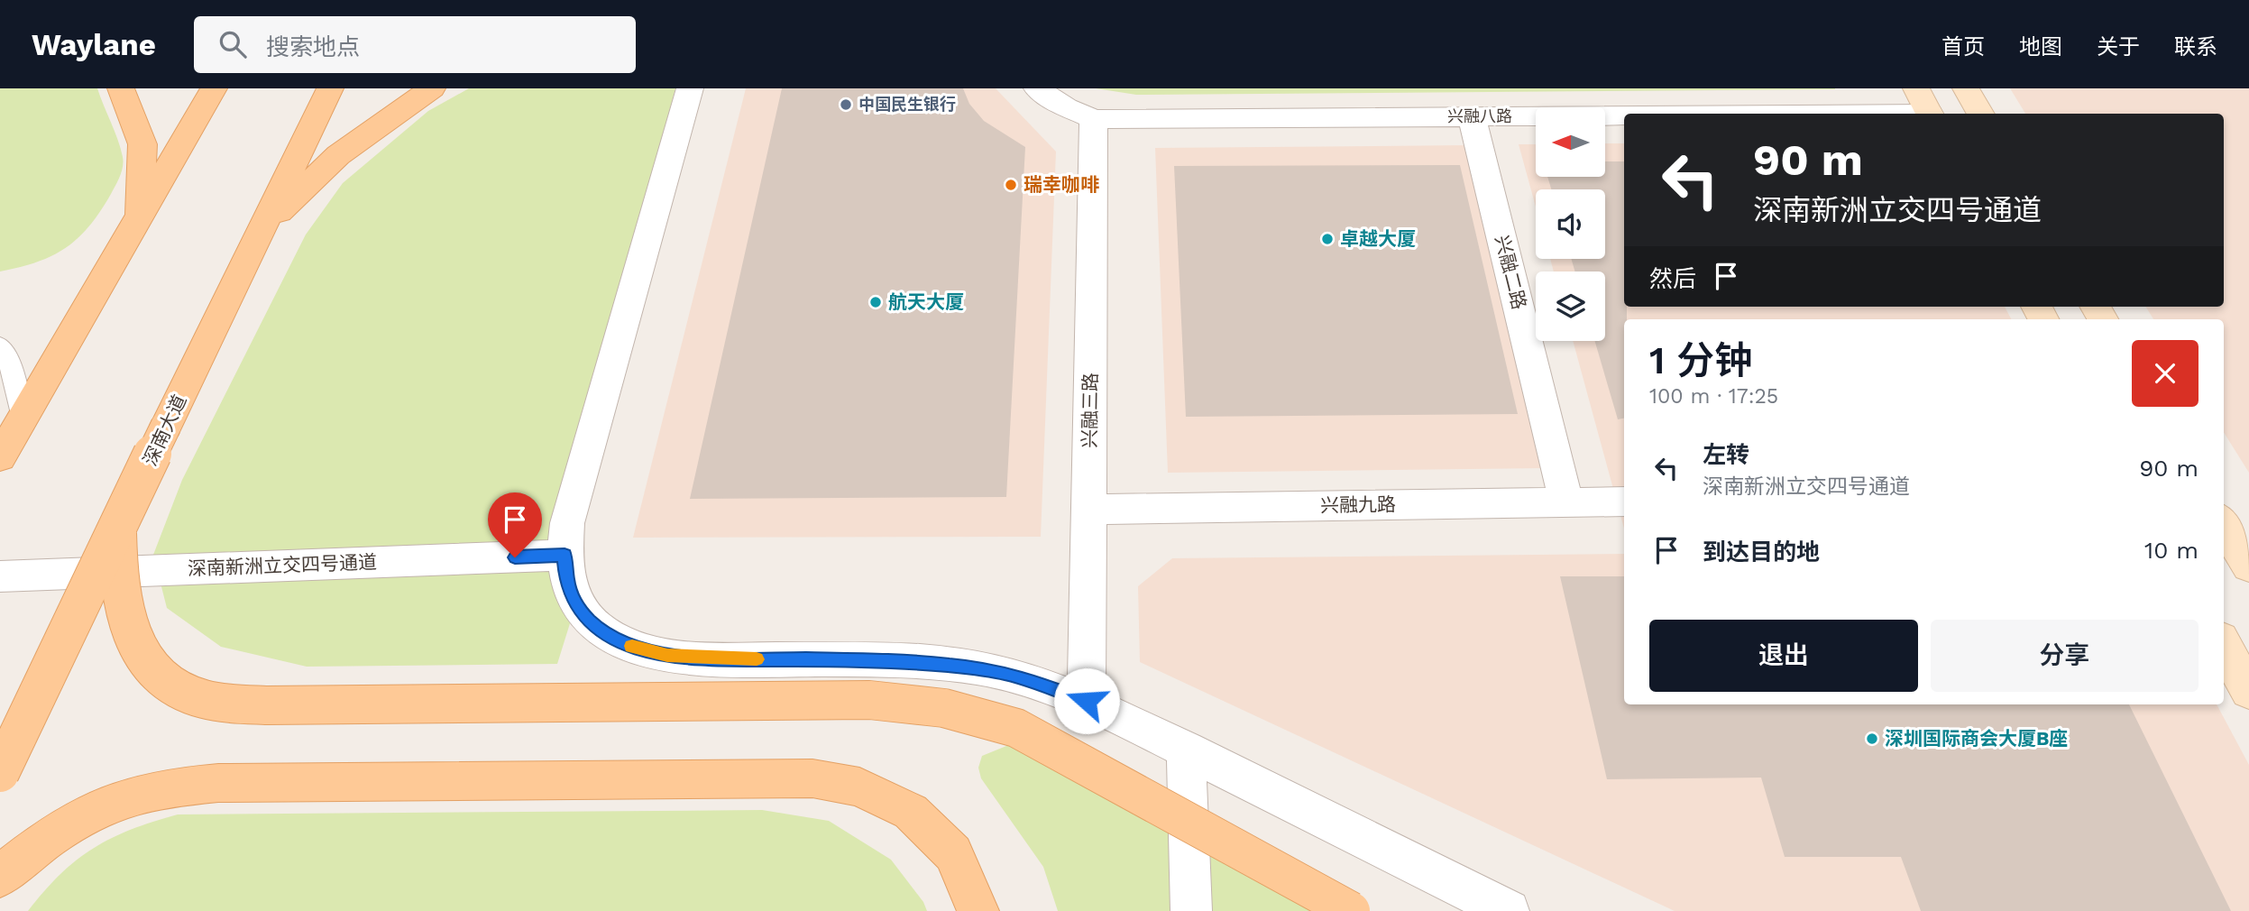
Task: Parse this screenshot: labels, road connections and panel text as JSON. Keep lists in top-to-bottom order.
{
  "streets": {
    "main road": ["深南大道"],
    "street": [
      "兴融八路",
      "兴融二路",
      "兴融三路",
      "兴融九路",
      "深南新洲立交四号通道"
    ]
  },
  "crossings": [
    ["兴融八路", "兴融二路"],
    ["兴融八路", "兴融三路"],
    ["兴融二路", "兴融九路"],
    ["兴融三路", "兴融九路"]
  ],
  "places": [
    "中国民生银行",
    "瑞幸咖啡",
    "卓越大厦",
    "航天大厦",
    "深圳国际商会大厦B座"
  ],
  "north": "left",
  "page": {
    "header": "Waylane",
    "search": "搜索地点",
    "nav": [
      "首页",
      "地图",
      "关于",
      "联系"
    ],
    "turn": ["90 m", "深南新洲立交四号通道"],
    "then": "然后",
    "heading": ["1 分钟", "100 m · 17:25"],
    "list": [
      {
        "name": "左转",
        "note": "深南新洲立交四号通道",
        "value": "90 m"
      },
      {
        "name": "到达目的地",
        "value": "10 m"
      }
    ],
    "buttons": ["退出", "分享"]
  }
}
